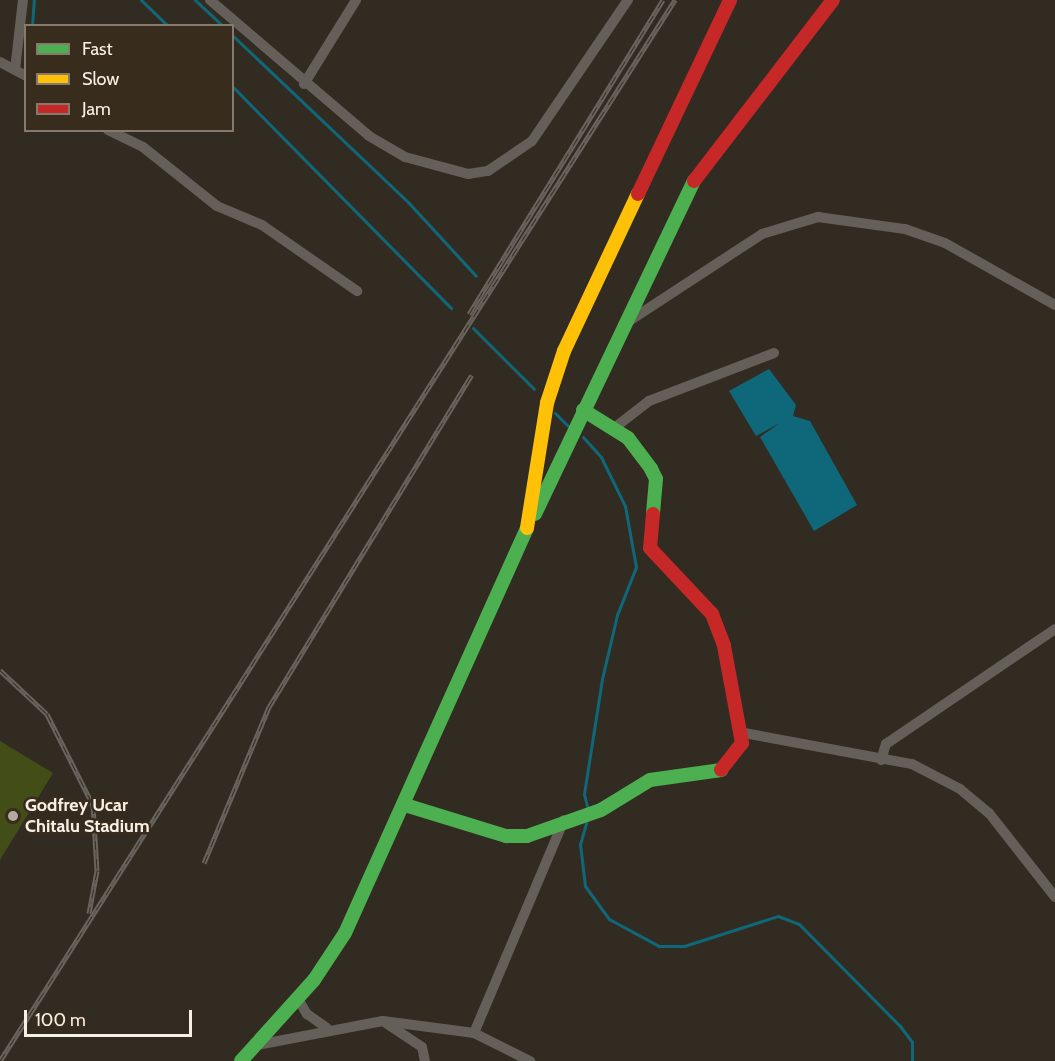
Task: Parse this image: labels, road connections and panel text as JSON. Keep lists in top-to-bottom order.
{
  "places": ["Godfrey Ucar Chitalu Stadium"],
  "legend": ["Fast", "Slow", "Jam"],
  "scale_bar": "100 m"
}
